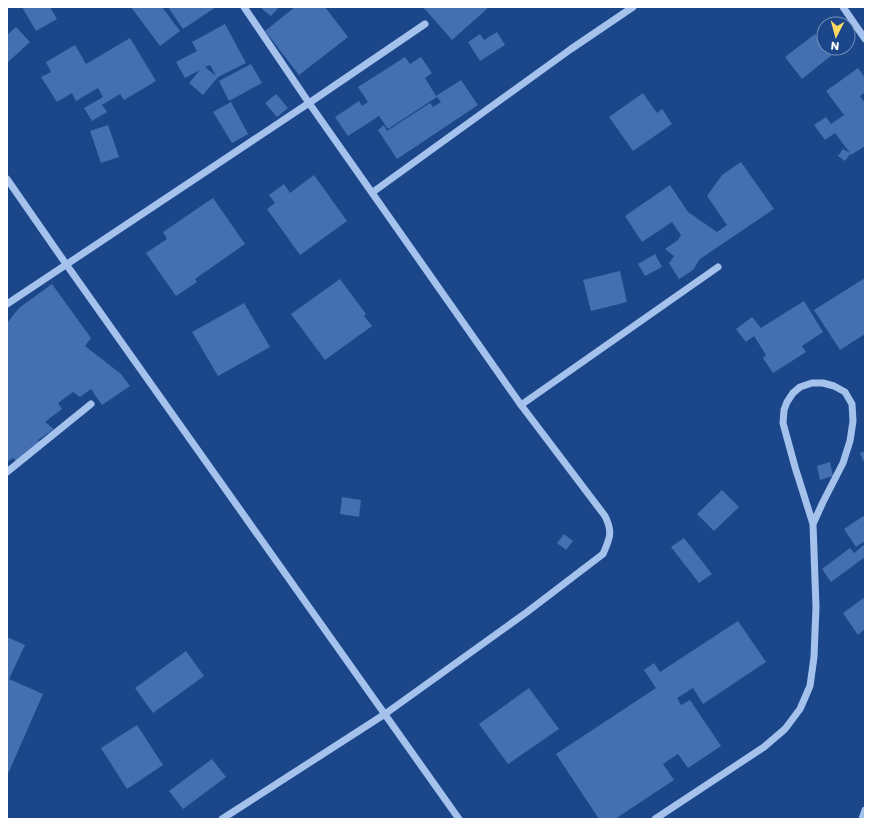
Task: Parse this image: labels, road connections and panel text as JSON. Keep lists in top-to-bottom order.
{
  "north": "bottom"
}
